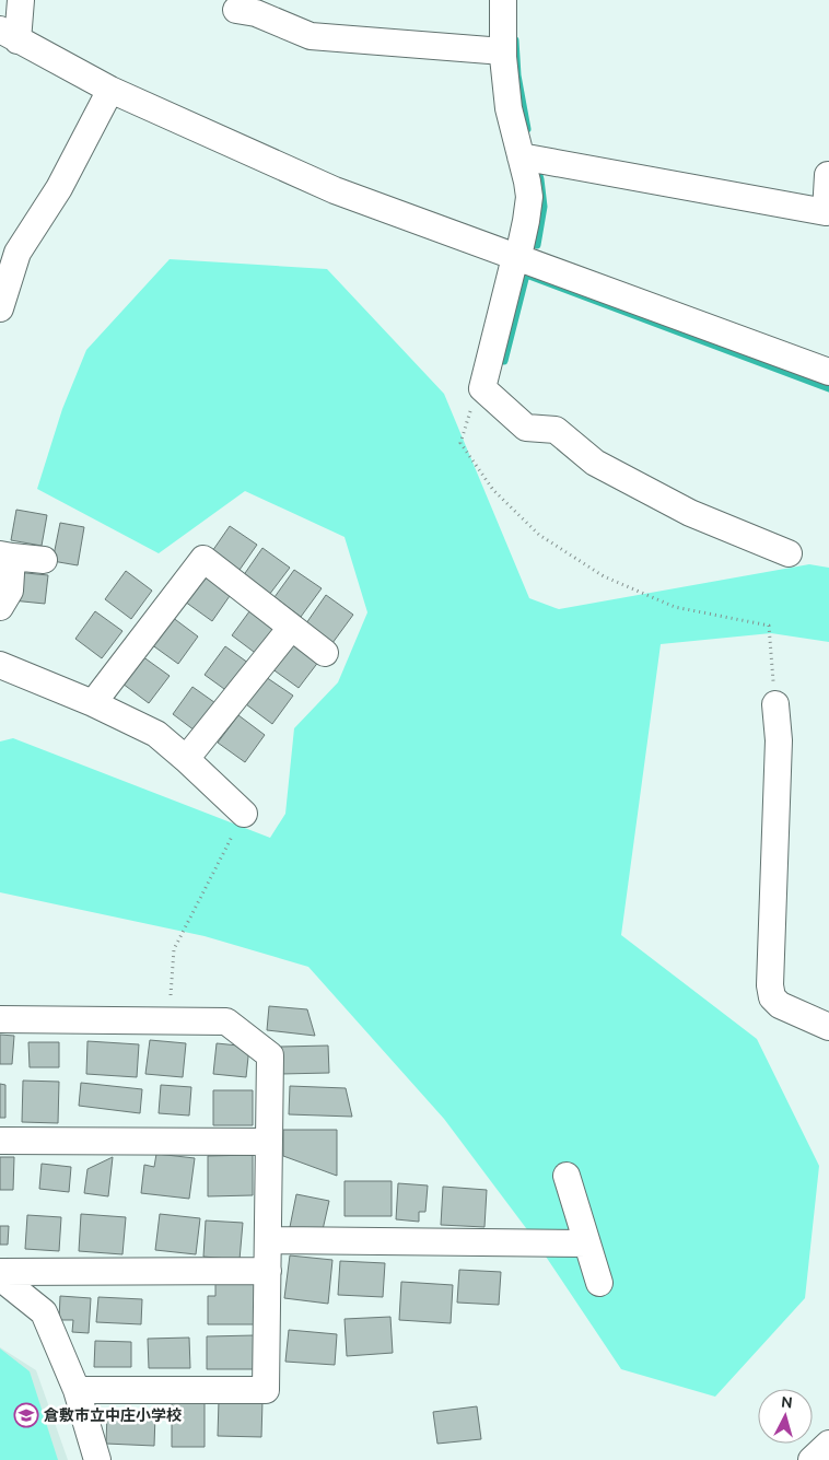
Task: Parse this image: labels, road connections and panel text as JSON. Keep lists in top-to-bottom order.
{
  "places": {
    "school or university": ["倉敷市立中庄小学校"]
  },
  "north": "top"
}
